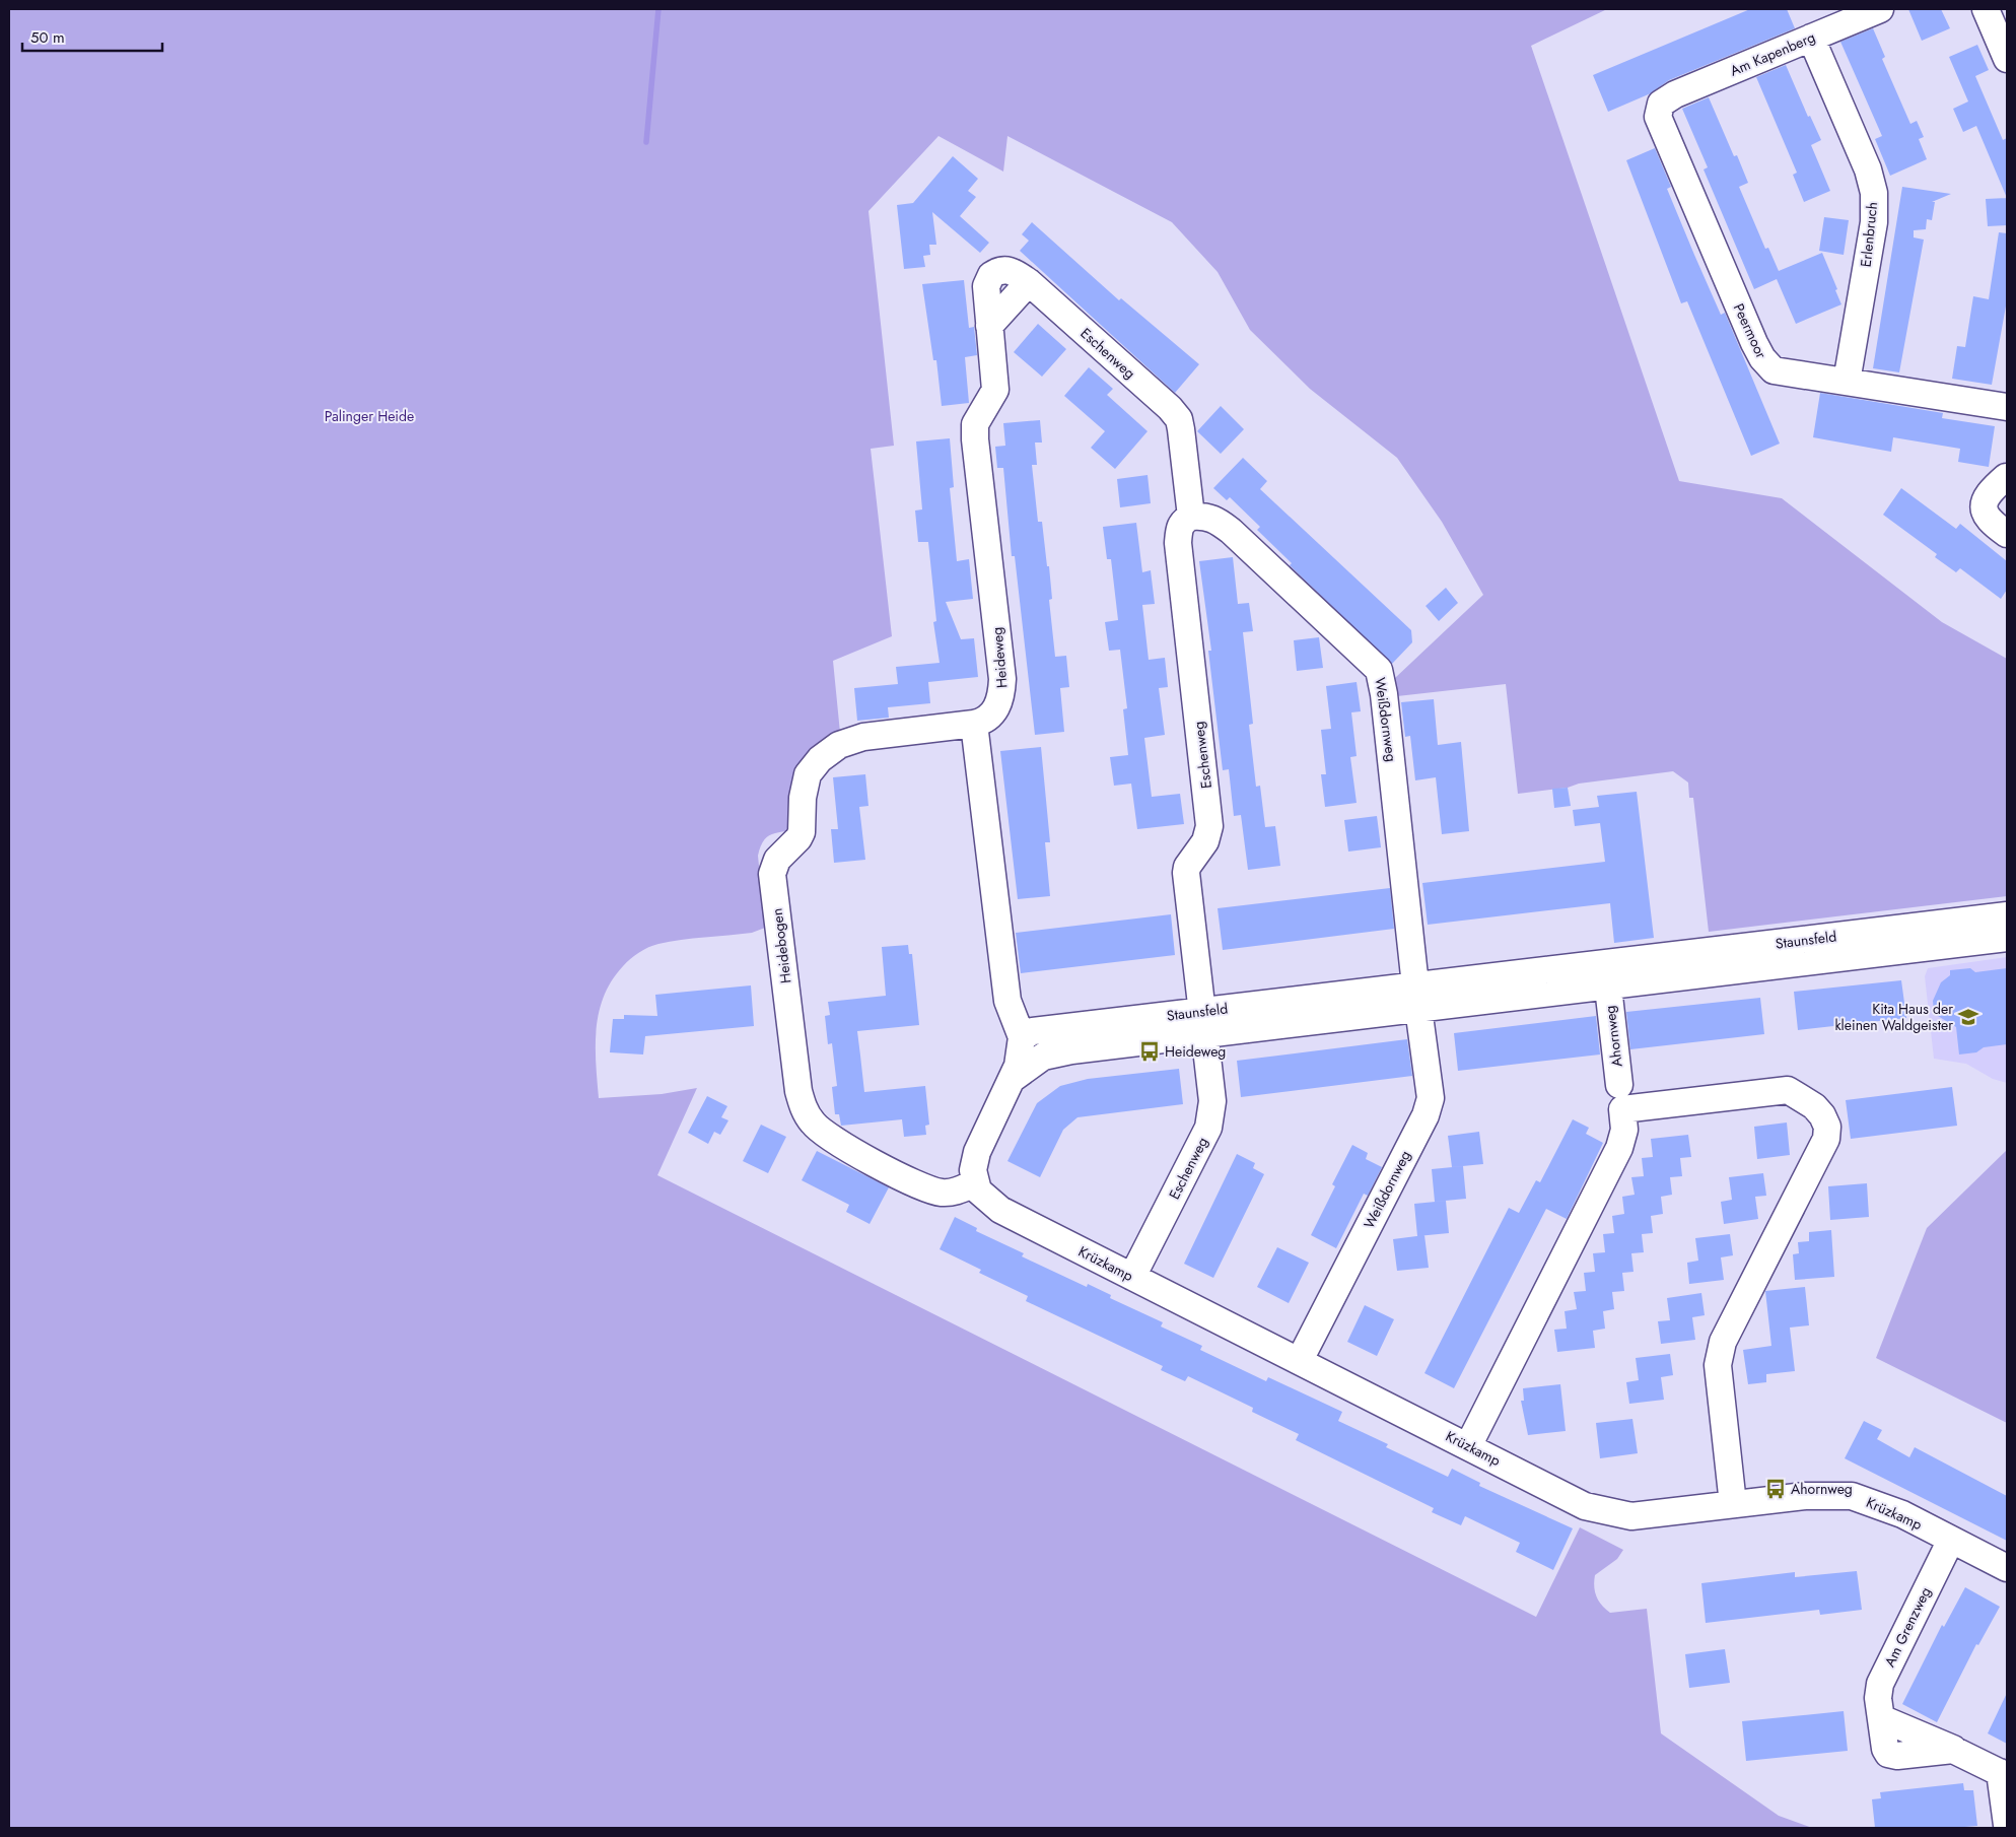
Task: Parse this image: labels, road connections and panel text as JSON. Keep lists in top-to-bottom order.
{
  "streets": {
    "street": [
      "Am Kapenberg",
      "Erlenbruch",
      "Peermoor",
      "Eschenweg",
      "Heideweg",
      "Weißdornweg",
      "Staunsfeld",
      "Heidebogen",
      "Ahornweg",
      "Krüzkamp",
      "Am Grenzweg"
    ]
  },
  "crossings": [
    ["Am Kapenberg", "Erlenbruch"],
    ["Am Kapenberg", "Peermoor"],
    ["Erlenbruch", "Peermoor"],
    ["Eschenweg", "Heideweg"],
    ["Eschenweg", "Weißdornweg"],
    ["Eschenweg", "Staunsfeld"],
    ["Eschenweg", "Krüzkamp"],
    ["Heideweg", "Heidebogen"],
    ["Weißdornweg", "Staunsfeld"],
    ["Weißdornweg", "Krüzkamp"],
    ["Staunsfeld", "Heidebogen"],
    ["Staunsfeld", "Ahornweg"],
    ["Staunsfeld", "Krüzkamp"],
    ["Heidebogen", "Krüzkamp"],
    ["Ahornweg", "Krüzkamp"],
    ["Krüzkamp", "Am Grenzweg"]
  ],
  "parks": ["Palinger Heide"],
  "places": {
    "school or university": ["Kita Haus der kleinen Waldgeister"],
    "bus stop": ["Heideweg", "Ahornweg"]
  },
  "scale_bar": "50 m"
}
